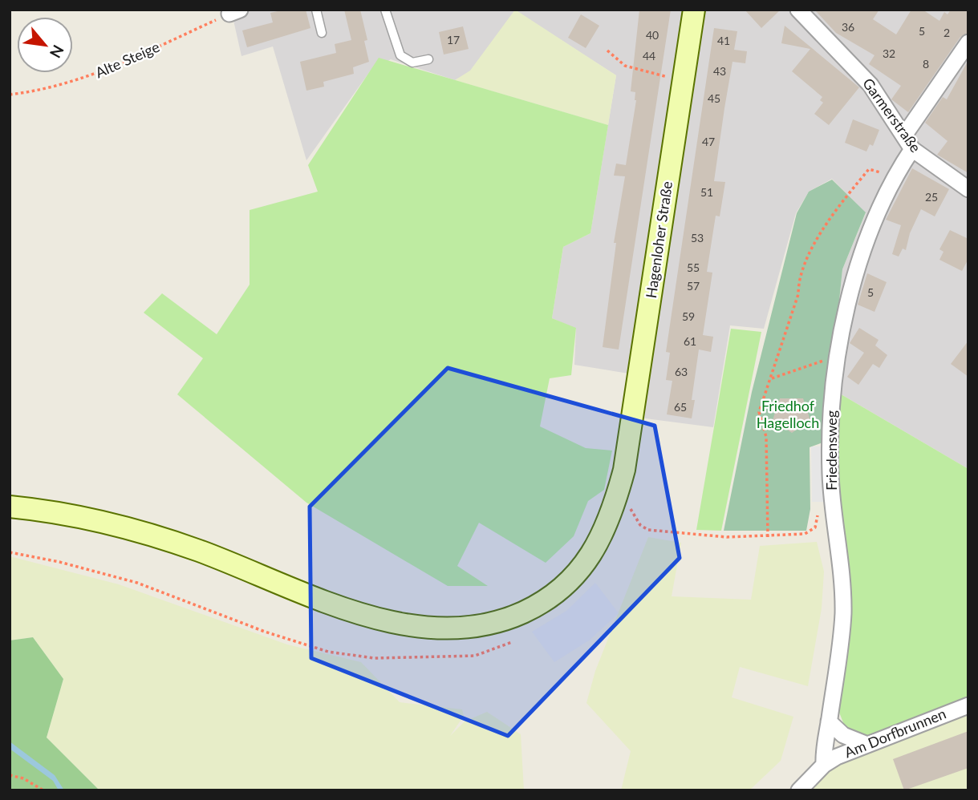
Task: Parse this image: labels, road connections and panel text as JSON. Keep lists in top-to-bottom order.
{
  "streets": {
    "street": [
      "Garmerstraße",
      "Hagenloher Straße",
      "Friedensweg",
      "Am Dorfbrunnen"
    ],
    "path": ["Alte Steige"]
  },
  "crossings": [
    ["Garmerstraße", "Friedensweg"],
    ["Friedensweg", "Am Dorfbrunnen"]
  ],
  "parks": ["Friedhof Hagelloch"],
  "house_numbers": [
    "36",
    "5",
    "2",
    "40",
    "17",
    "41",
    "32",
    "44",
    "8",
    "43",
    "45",
    "47",
    "51",
    "25",
    "53",
    "55",
    "57",
    "5",
    "59",
    "61",
    "63",
    "65"
  ],
  "north": "bottom right"
}
